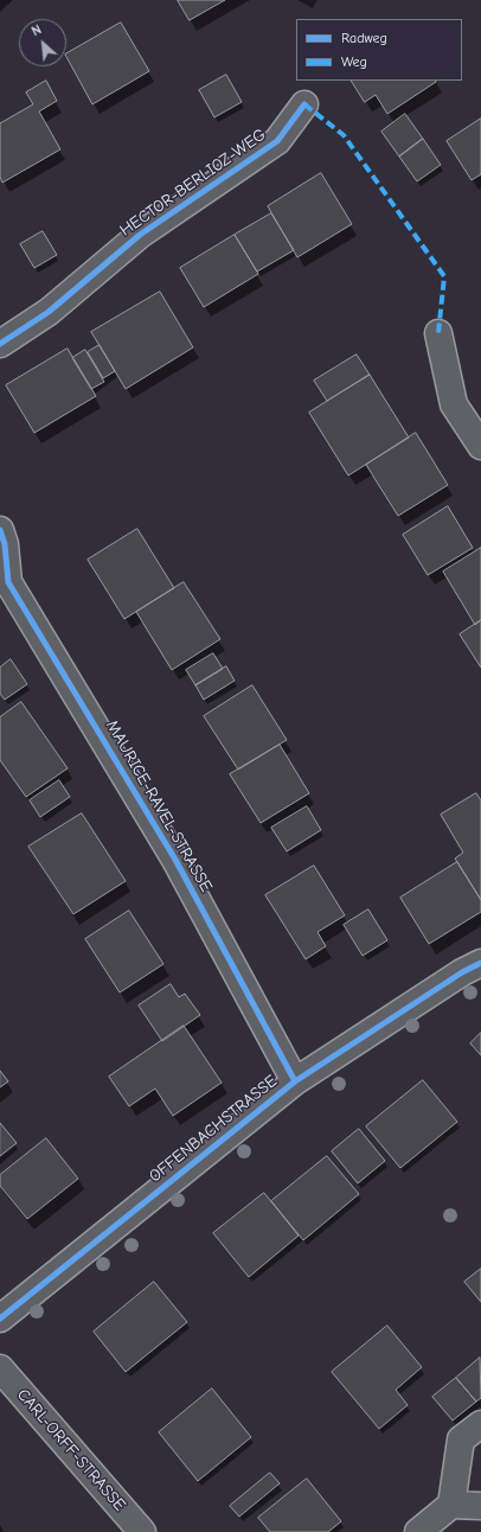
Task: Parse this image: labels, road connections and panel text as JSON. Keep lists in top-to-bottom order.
{
  "streets": {
    "street": [
      "HECTOR-BERLIOZ-WEG",
      "MAURICE-RAVEL-STRASSE",
      "OFFENBACHSTRASSE",
      "CARL-ORFF-STRASSE"
    ]
  },
  "crossings": [
    ["MAURICE-RAVEL-STRASSE", "OFFENBACHSTRASSE"]
  ],
  "legend": ["Radweg", "Weg"],
  "north": "top left"
}
